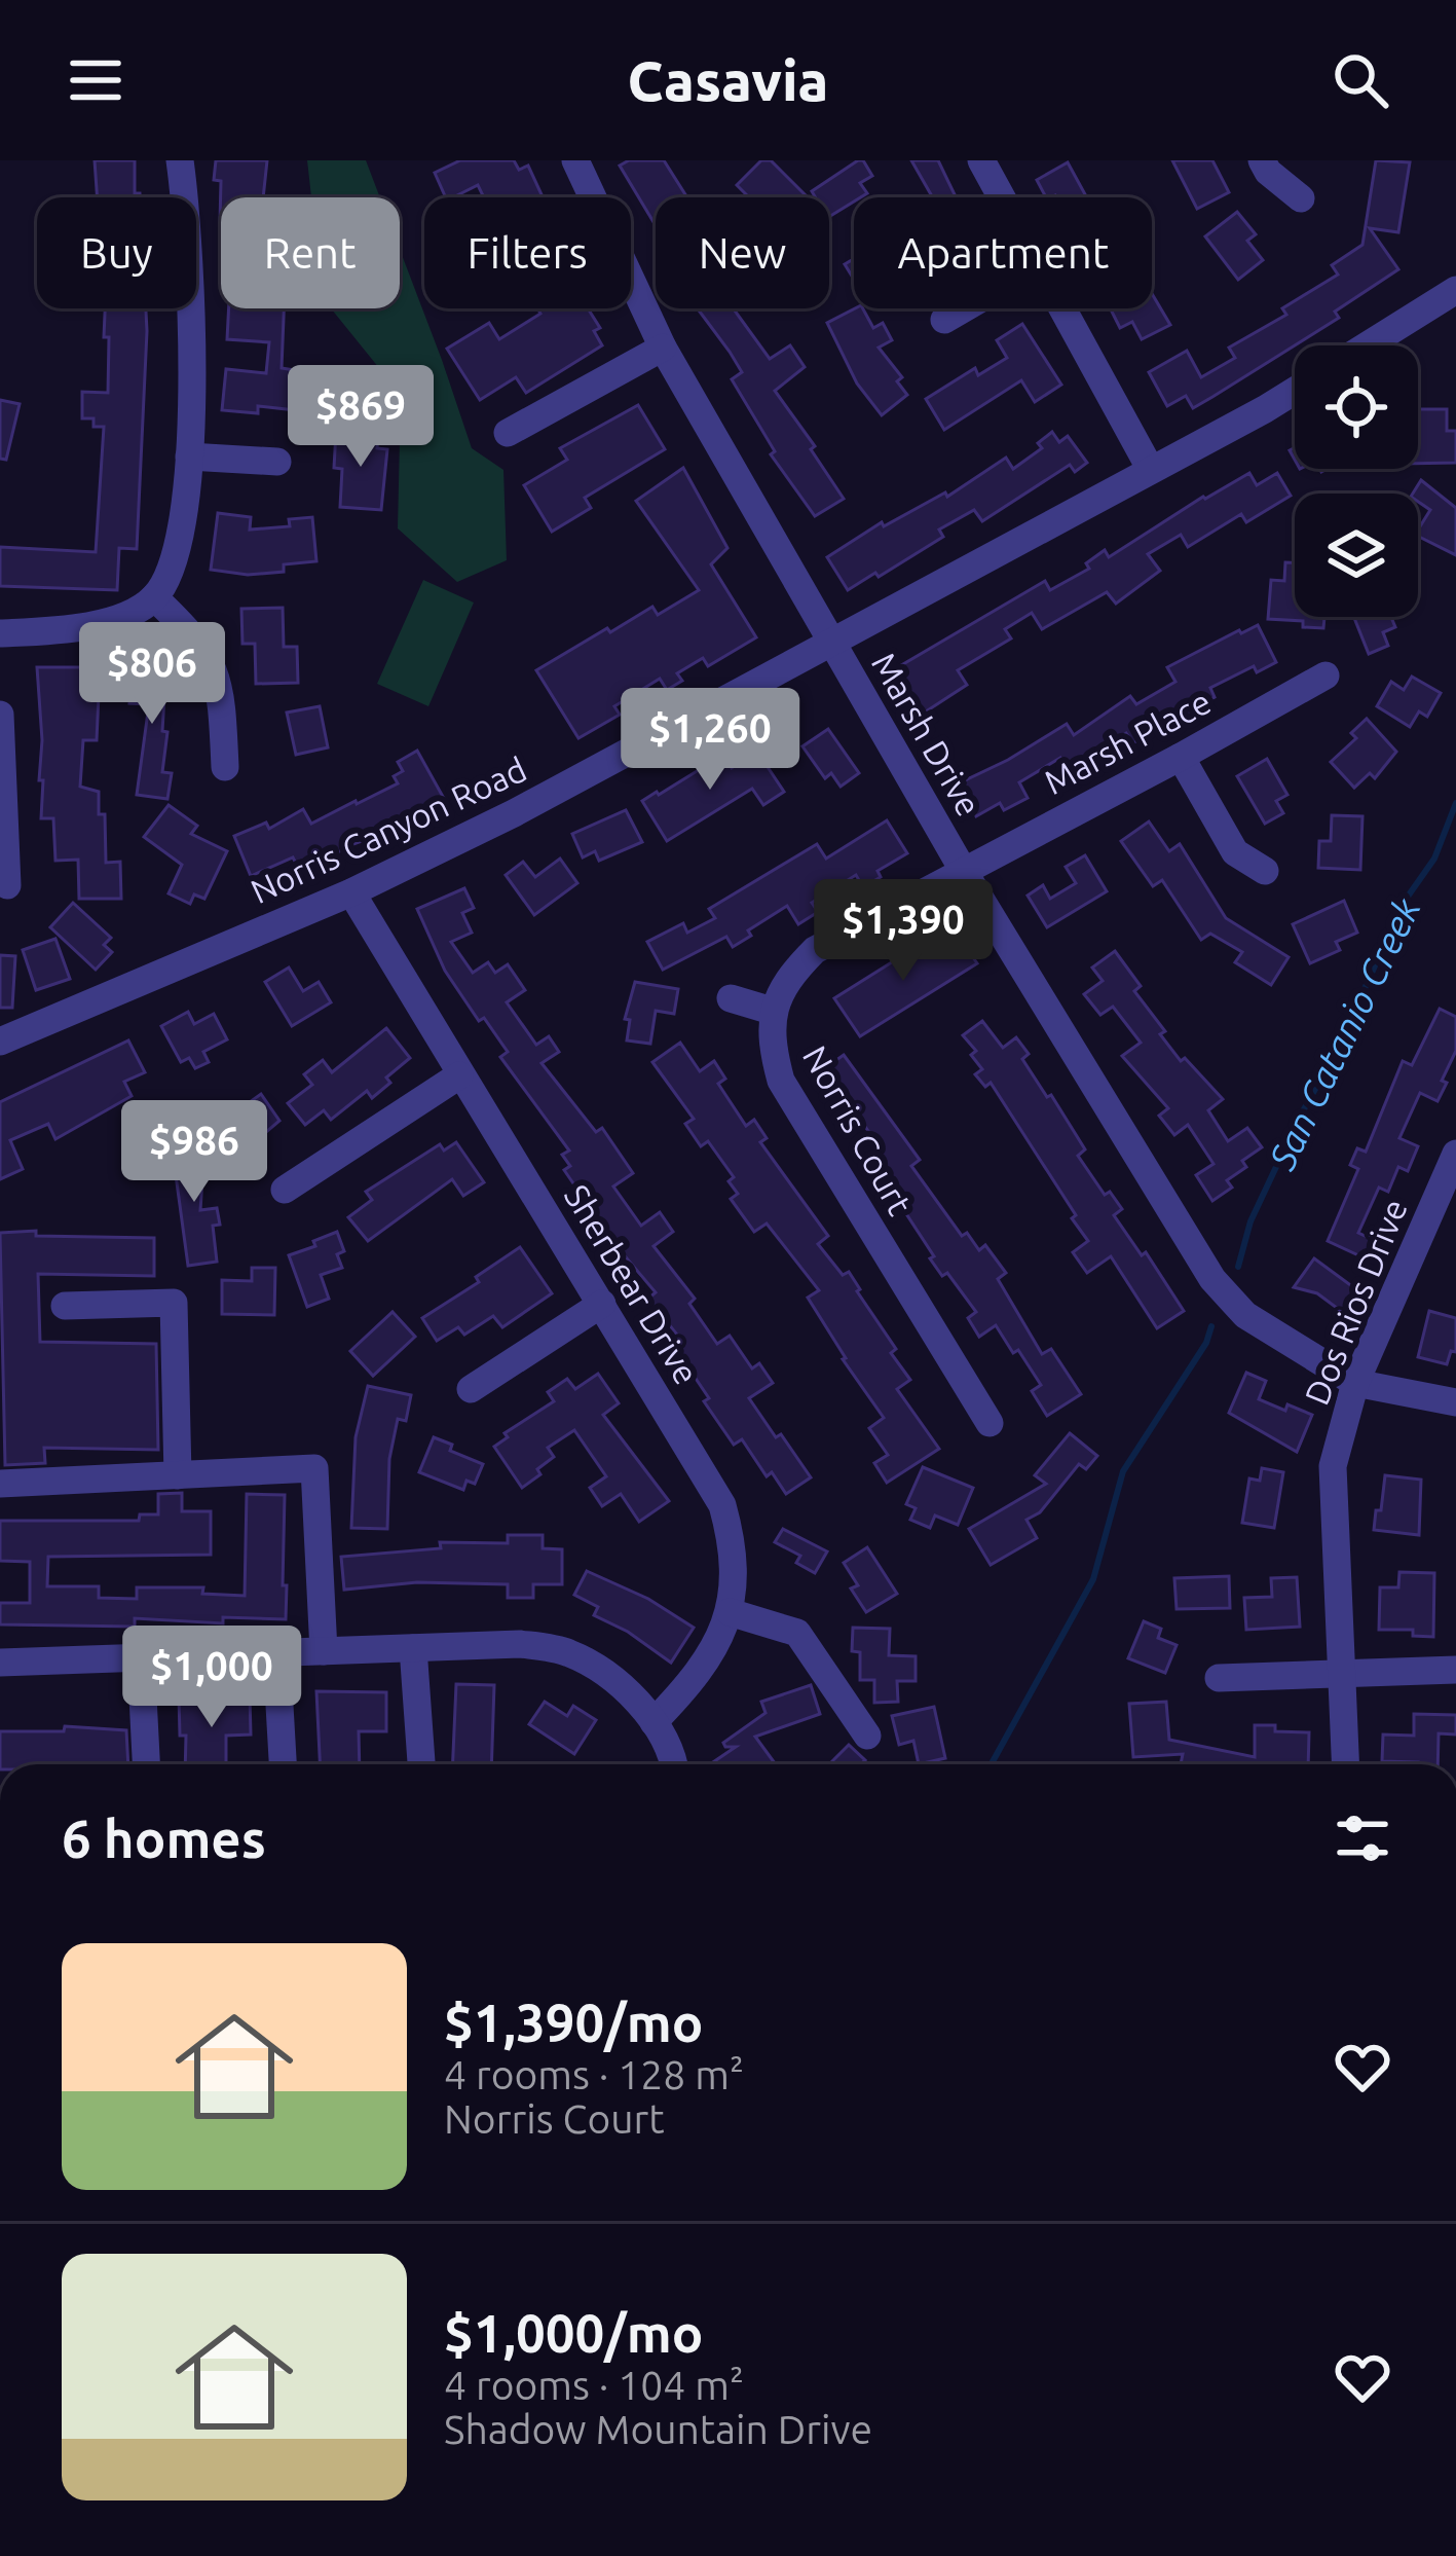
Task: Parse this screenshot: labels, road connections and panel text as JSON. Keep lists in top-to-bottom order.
{
  "streets": {
    "street": [
      "Marsh Drive",
      "Marsh Place",
      "Norris Canyon Road",
      "Norris Court",
      "Sherbear Drive",
      "Dos Rios Drive"
    ]
  },
  "crossings": [
    ["Marsh Drive", "Marsh Place"],
    ["Marsh Drive", "Norris Canyon Road"],
    ["Marsh Drive", "Dos Rios Drive"],
    ["Norris Canyon Road", "Sherbear Drive"]
  ],
  "water": ["San Catanio Creek"],
  "page": {
    "header": "Casavia",
    "chip": [
      "Buy",
      "Rent",
      "Filters",
      "New",
      "Apartment"
    ],
    "price": [
      "$869",
      "$806",
      "$1,260",
      "$1,390",
      "$986",
      "$1,000"
    ],
    "heading": "6 homes",
    "list": [
      {
        "name": "$1,390/mo",
        "note": "4 rooms · 128 m² · Norris Court"
      },
      {
        "name": "$1,000/mo",
        "note": "4 rooms · 104 m² · Shadow Mountain Drive"
      }
    ]
  }
}
